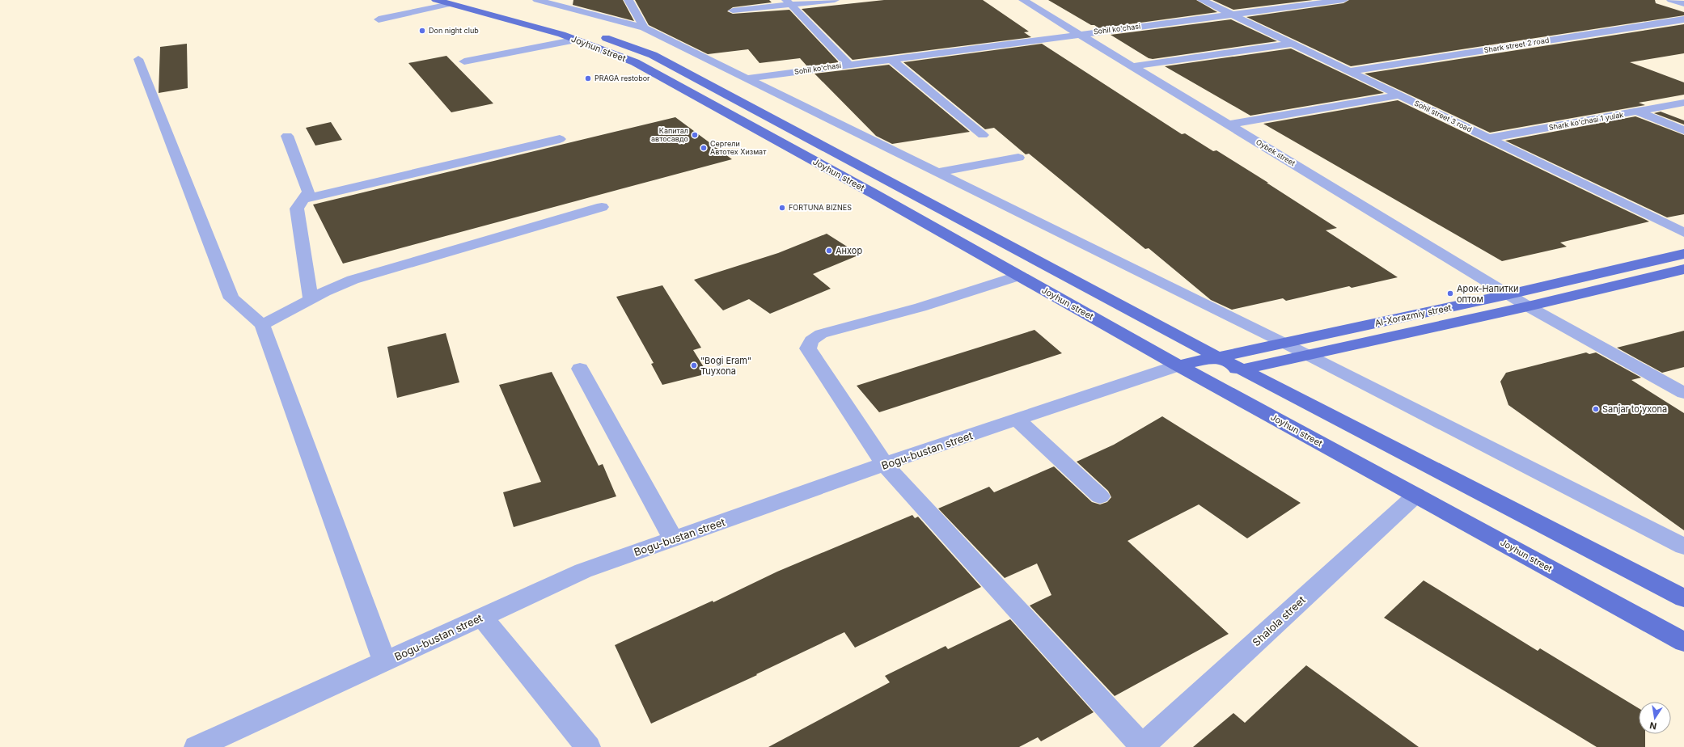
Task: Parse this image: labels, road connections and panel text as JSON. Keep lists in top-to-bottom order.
{
  "streets": {
    "main road": ["Joyhun street", "Al-Xorazmiy street"],
    "street": [
      "Sohil ko'chasi",
      "Shark street 2 road",
      "Sohil street 3 road",
      "Shark ko'chasi 1 yulak",
      "Oybek street",
      "Bogu-bustan street",
      "Shalola street"
    ]
  },
  "crossings": [
    ["Sohil ko'chasi", "Sohil street 3 road"],
    ["Sohil ko'chasi", "Oybek street"],
    ["Shark street 2 road", "Sohil street 3 road"],
    ["Joyhun street", "Al-Xorazmiy street"],
    ["Joyhun street", "Bogu-bustan street"],
    ["Joyhun street", "Shalola street"],
    ["Sohil street 3 road", "Shark ko'chasi 1 yulak"],
    ["Oybek street", "Al-Xorazmiy street"],
    ["Al-Xorazmiy street", "Bogu-bustan street"]
  ],
  "places": [
    "Don night club",
    "PRAGA restobor",
    "Капитал автосавдо",
    "Сергели Автотех Хизмат",
    "FORTUNA BIZNES",
    "Анхор",
    "Арок-Напитки оптом",
    "\"Bogi Eram\" Tuyxona",
    "Sanjar to'yxona"
  ],
  "north": "bottom"
}
